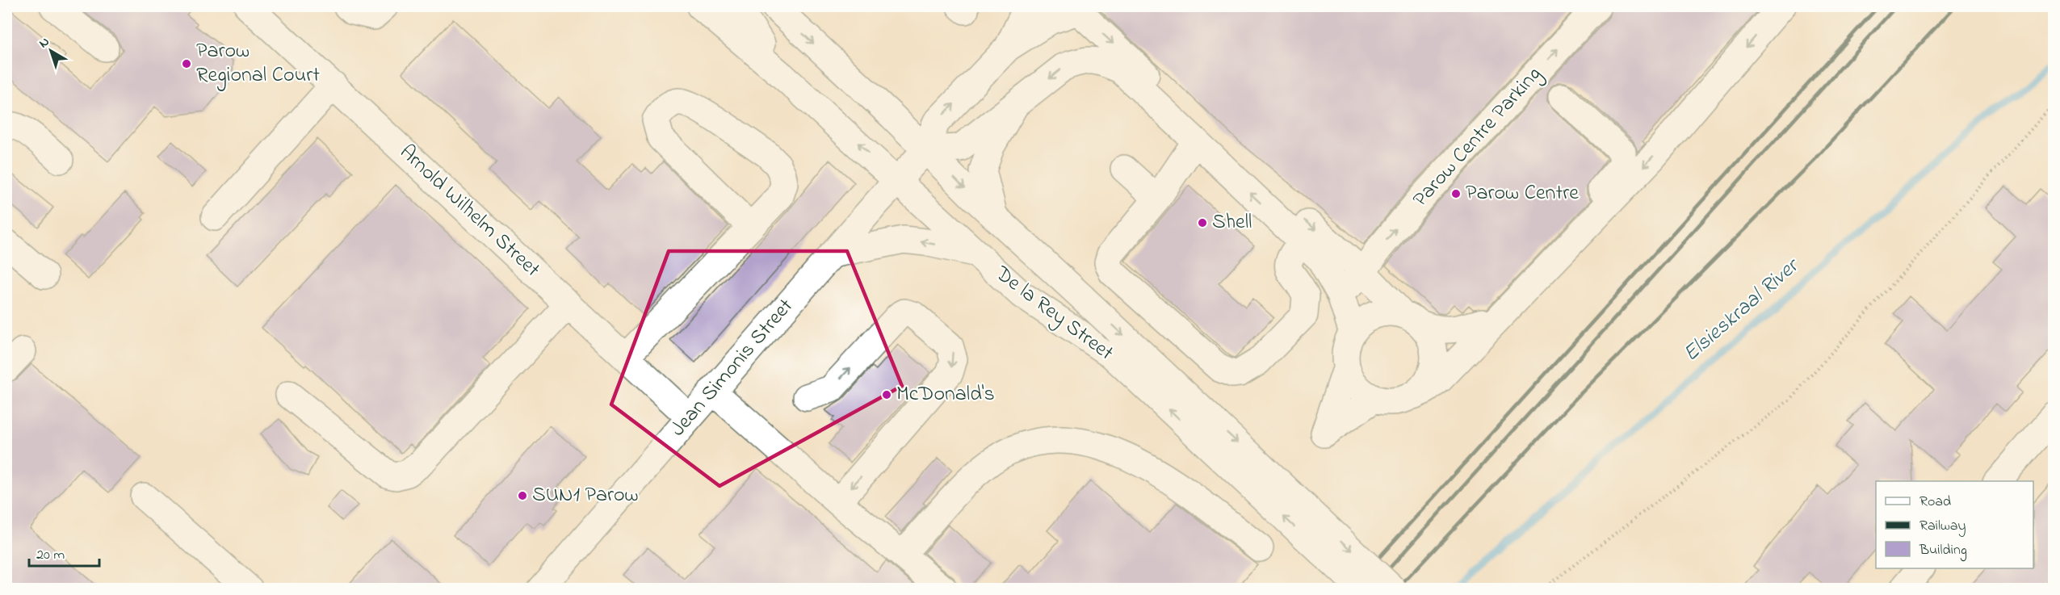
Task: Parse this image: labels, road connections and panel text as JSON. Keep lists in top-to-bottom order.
{
  "streets": {
    "main road": [
      "Parow Centre Parking",
      "Arnold Wilhelm Street",
      "De la Rey Street",
      "Jean Simonis Street"
    ]
  },
  "crossings": [
    ["Arnold Wilhelm Street", "Jean Simonis Street"],
    ["De la Rey Street", "Jean Simonis Street"]
  ],
  "water": ["Elsieskraal River"],
  "places": [
    "Parow Regional Court",
    "Parow Centre",
    "Shell",
    "McDonald's",
    "SUN1 Parow"
  ],
  "legend": ["Road", "Railway", "Building"],
  "scale_bar": "20 m",
  "north": "top left"
}
